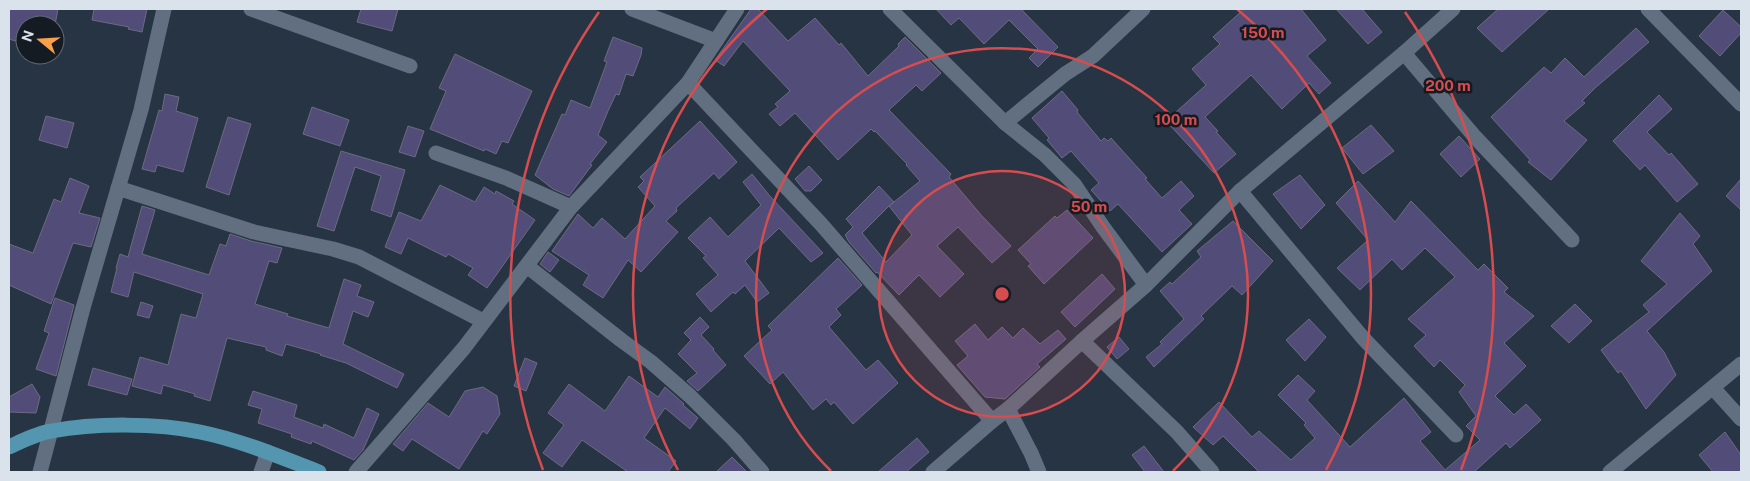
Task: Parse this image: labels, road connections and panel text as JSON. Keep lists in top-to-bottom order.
{
  "north": "left",
  "rings": [
    "150 m",
    "200 m",
    "100 m",
    "50 m"
  ]
}
